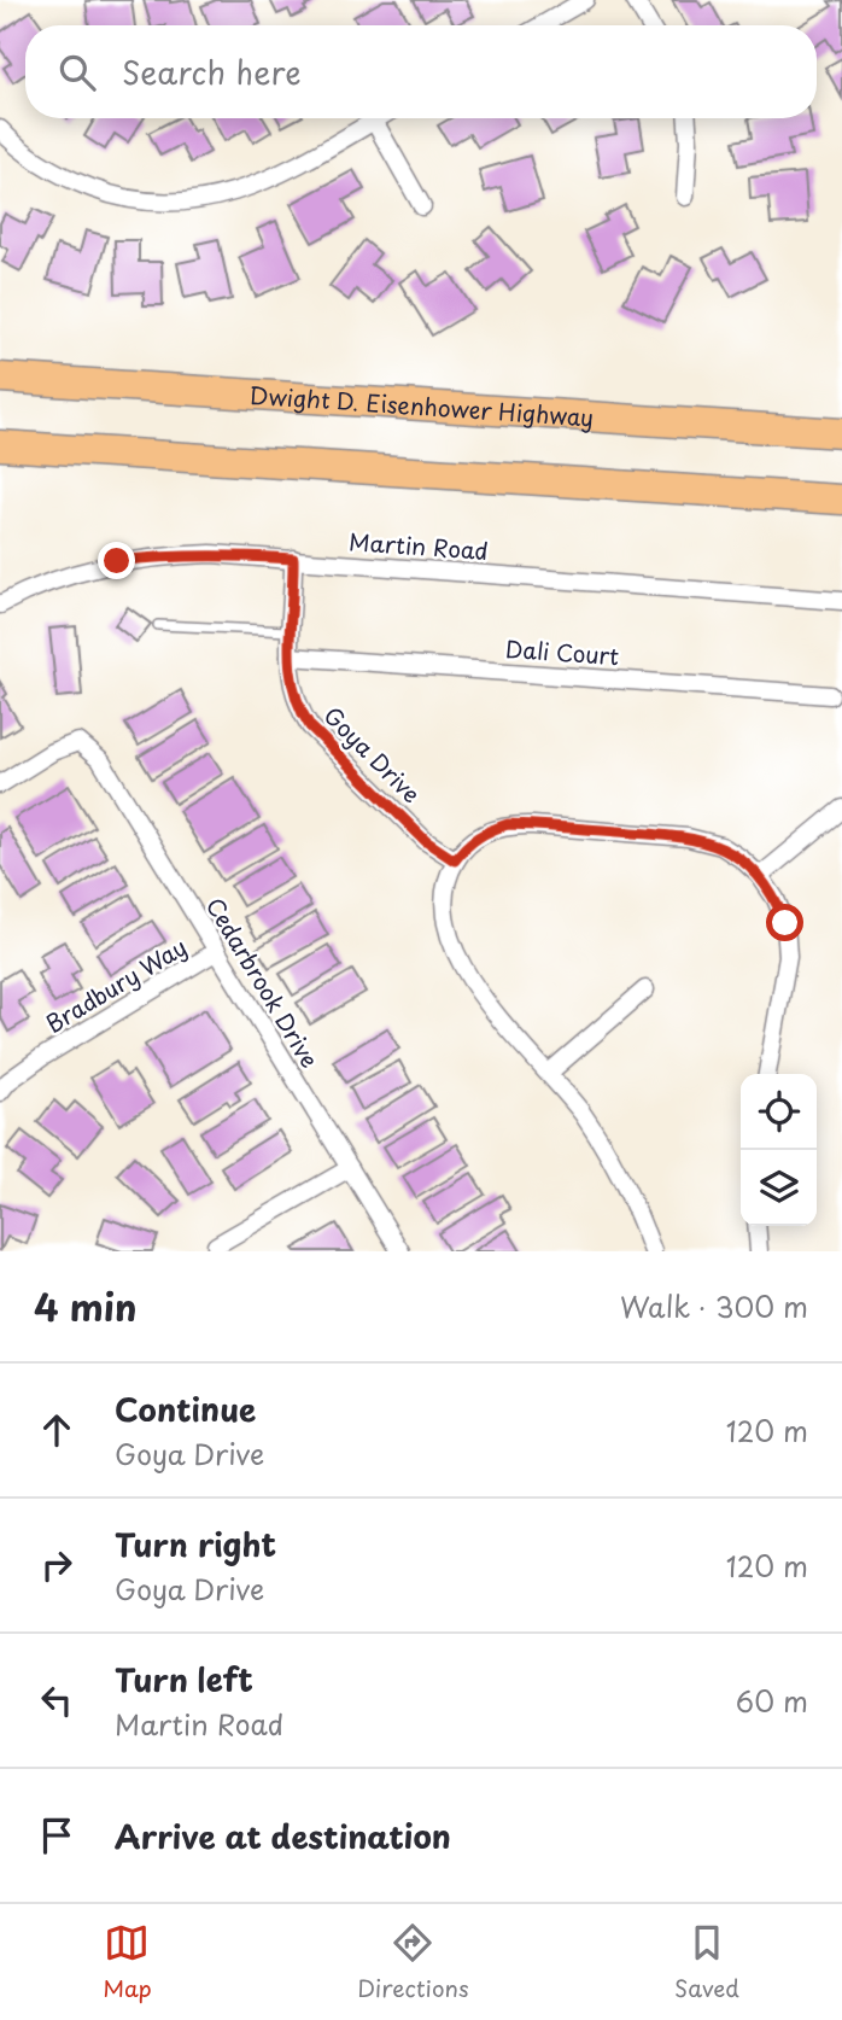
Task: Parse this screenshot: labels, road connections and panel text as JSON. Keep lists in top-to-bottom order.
{
  "streets": {
    "highway": ["Dwight D. Eisenhower Highway"],
    "street": [
      "Martin Road",
      "Dali Court",
      "Goya Drive",
      "Cedarbrook Drive",
      "Bradbury Way"
    ]
  },
  "crossings": [
    ["Martin Road", "Goya Drive"],
    ["Dali Court", "Goya Drive"],
    ["Cedarbrook Drive", "Bradbury Way"]
  ],
  "page": {
    "search": "Search here",
    "heading": ["4 min", "Walk · 300 m"],
    "list": [
      ["Continue", "Goya Drive", "120 m"],
      ["Turn right", "Goya Drive", "120 m"],
      ["Turn left", "Martin Road", "60 m"],
      "Arrive at destination"
    ],
    "nav": ["Map", "Directions", "Saved"]
  }
}
